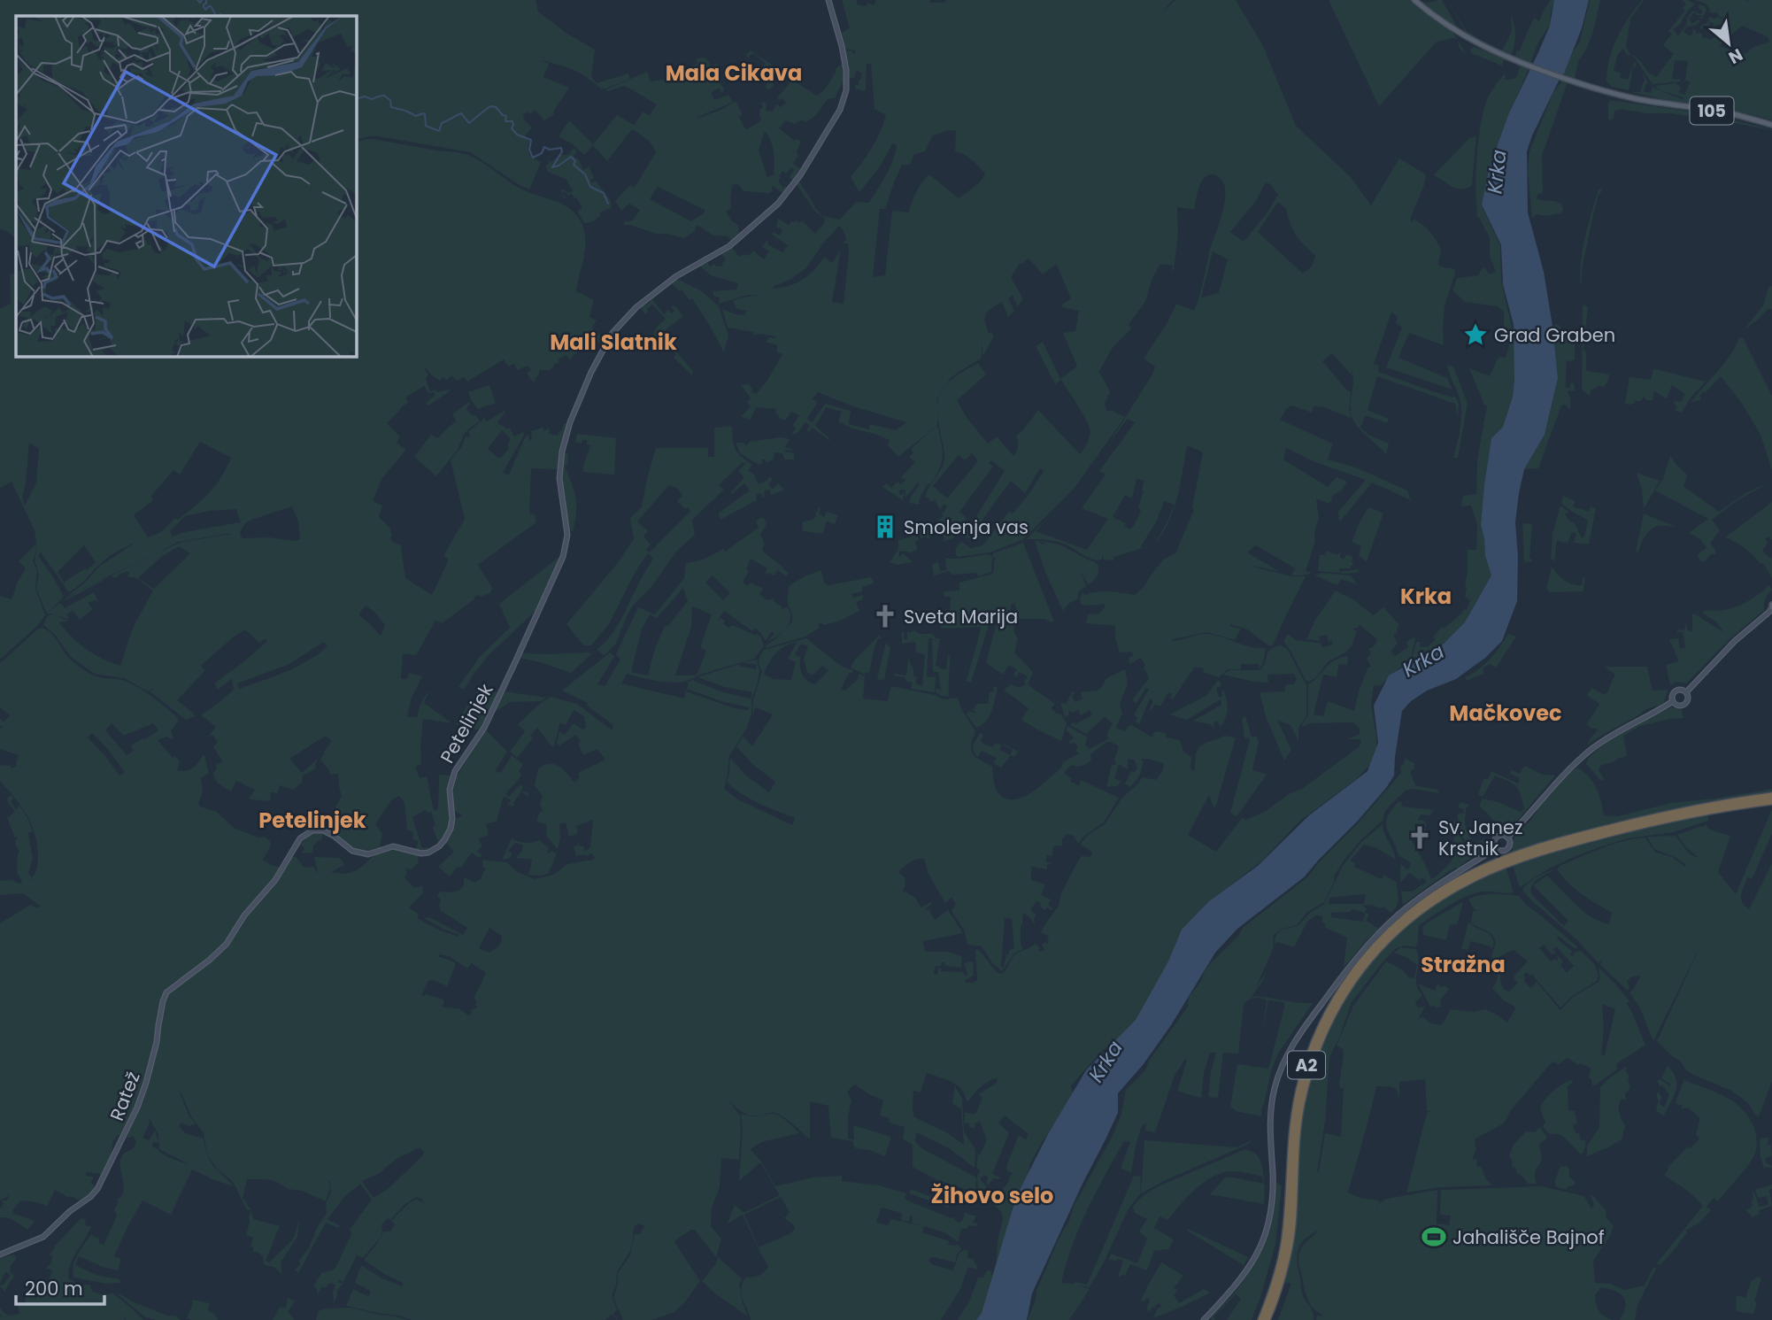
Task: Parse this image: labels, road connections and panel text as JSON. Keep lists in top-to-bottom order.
{
  "streets": {
    "highway": ["A2"],
    "main road": ["105", "Petelinjek", "Ratež"]
  },
  "crossings": [
    ["Petelinjek", "Ratež"]
  ],
  "districts": [
    "Mala Cikava",
    "Mali Slatnik",
    "Krka",
    "Mačkovec",
    "Petelinjek",
    "Stražna",
    "Žihovo selo"
  ],
  "water": ["Krka"],
  "places": {
    "place": ["Grad Graben"],
    "building": ["Smolenja vas"],
    "church": ["Sveta Marija", "Sv. Janez Krstnik"],
    "sports": ["Jahališče Bajnof"]
  },
  "scale_bar": "200 m",
  "north": "bottom right"
}
